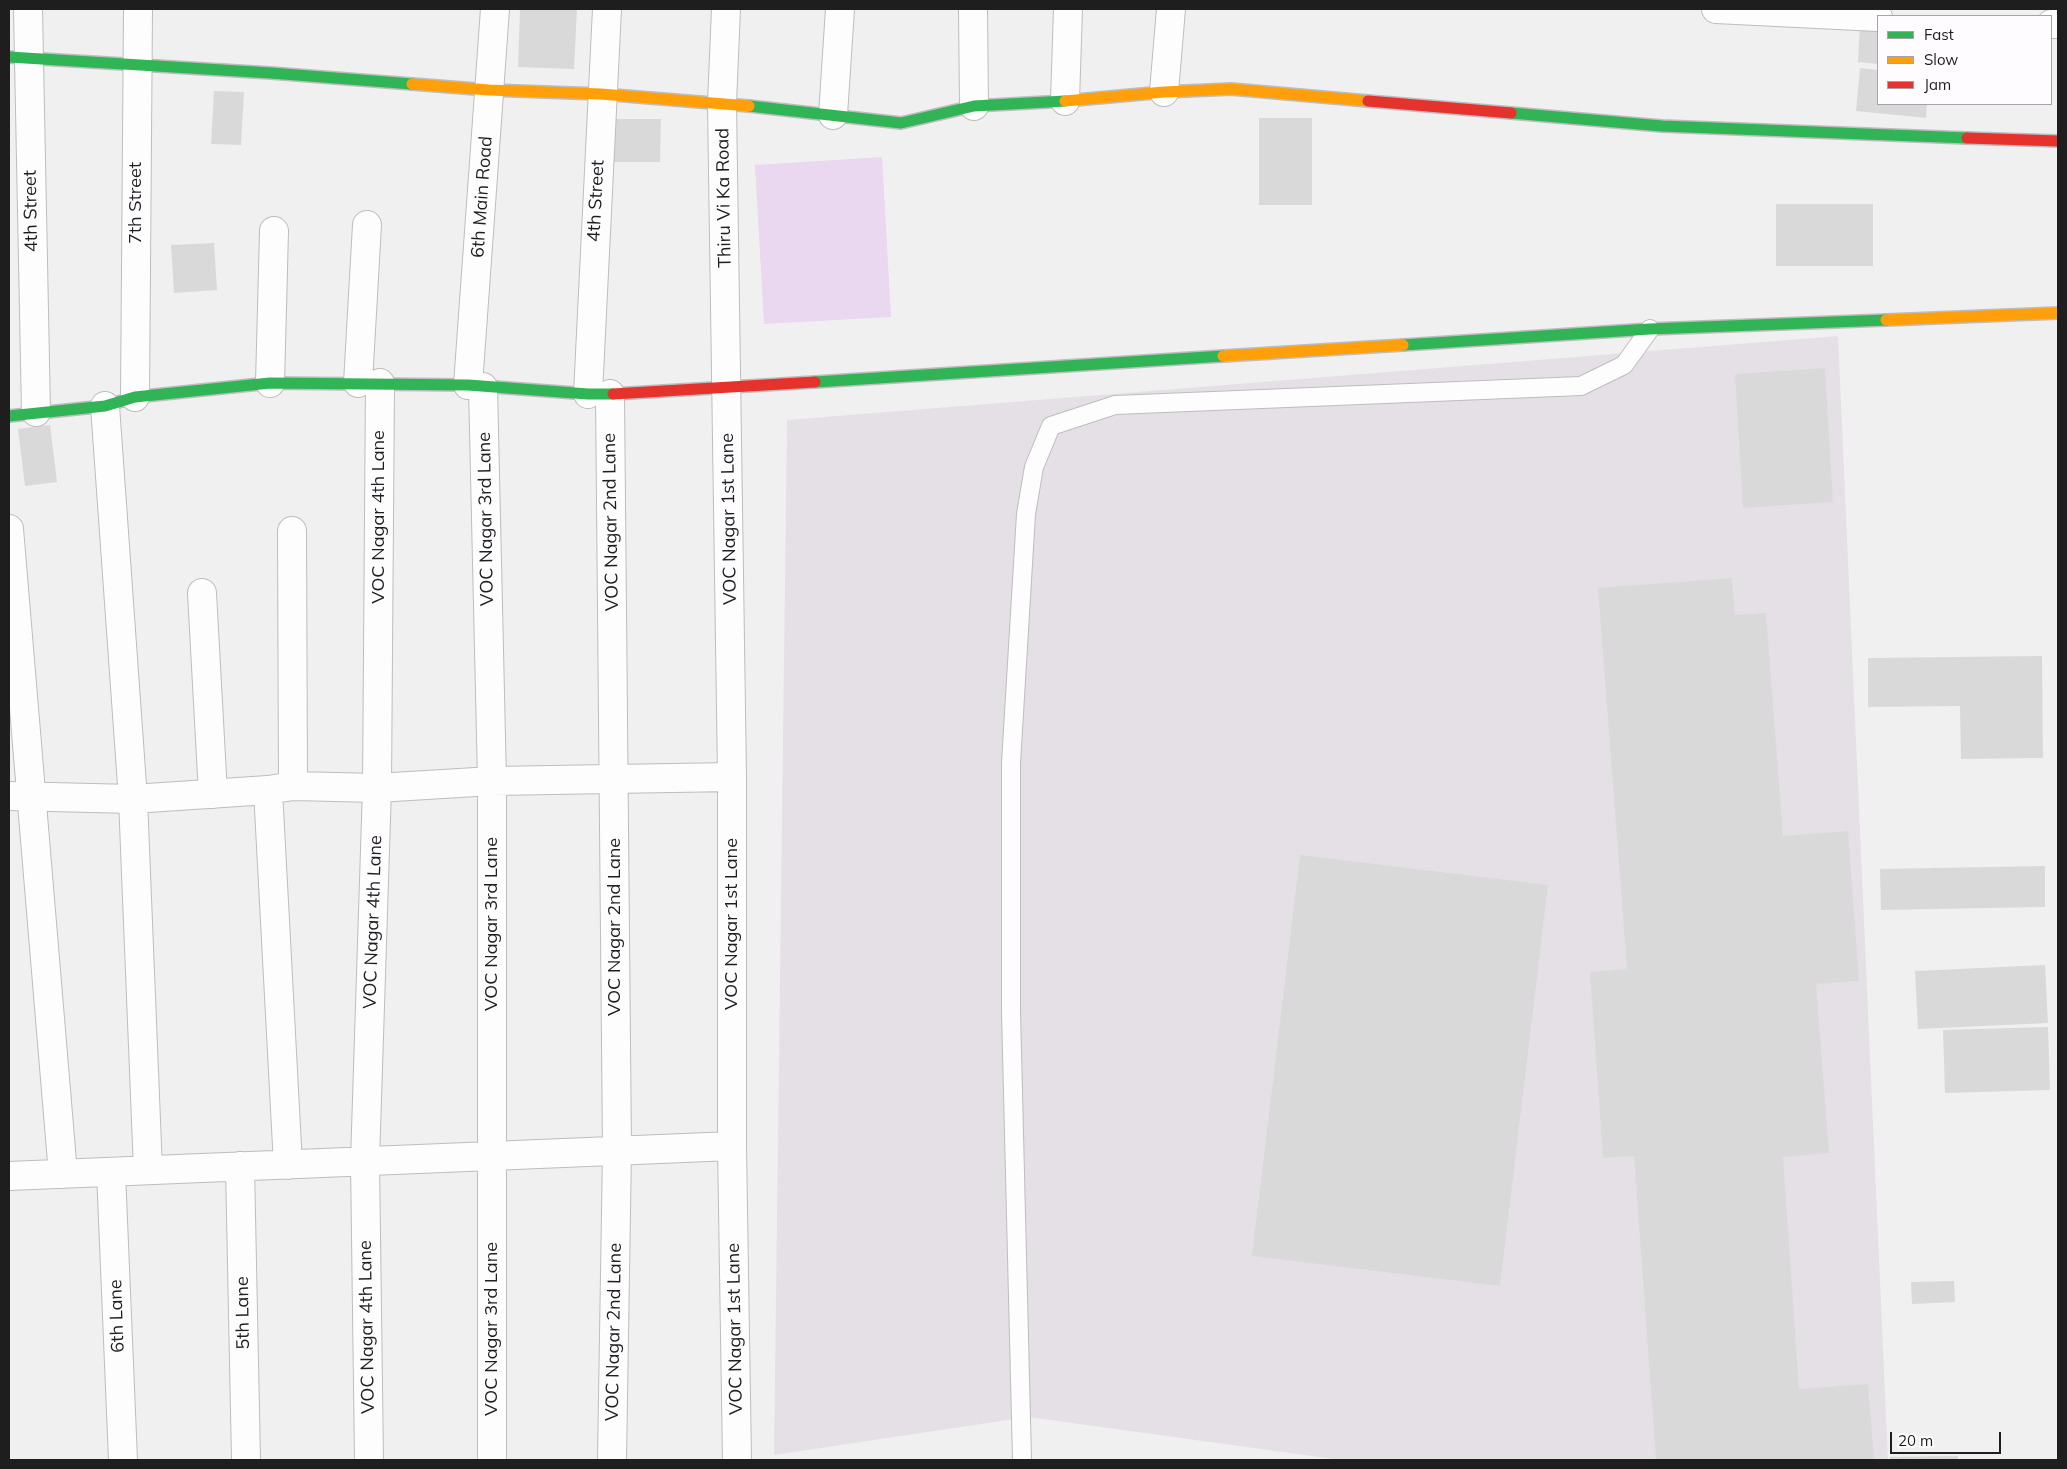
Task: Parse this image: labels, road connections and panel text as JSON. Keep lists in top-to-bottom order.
{
  "streets": {
    "street": [
      "6th Main Road",
      "Thiru Vi Ka Road",
      "4th Street",
      "7th Street",
      "VOC Nagar 4th Lane",
      "VOC Nagar 3rd Lane",
      "VOC Nagar 1st Lane",
      "VOC Nagar 2nd Lane",
      "5th Lane",
      "6th Lane"
    ]
  },
  "crossings": [
    ["6th Main Road", "VOC Nagar 3rd Lane"],
    ["Thiru Vi Ka Road", "VOC Nagar 1st Lane"],
    ["4th Street", "VOC Nagar 2nd Lane"]
  ],
  "legend": ["Fast", "Slow", "Jam"],
  "scale_bar": "20 m"
}
